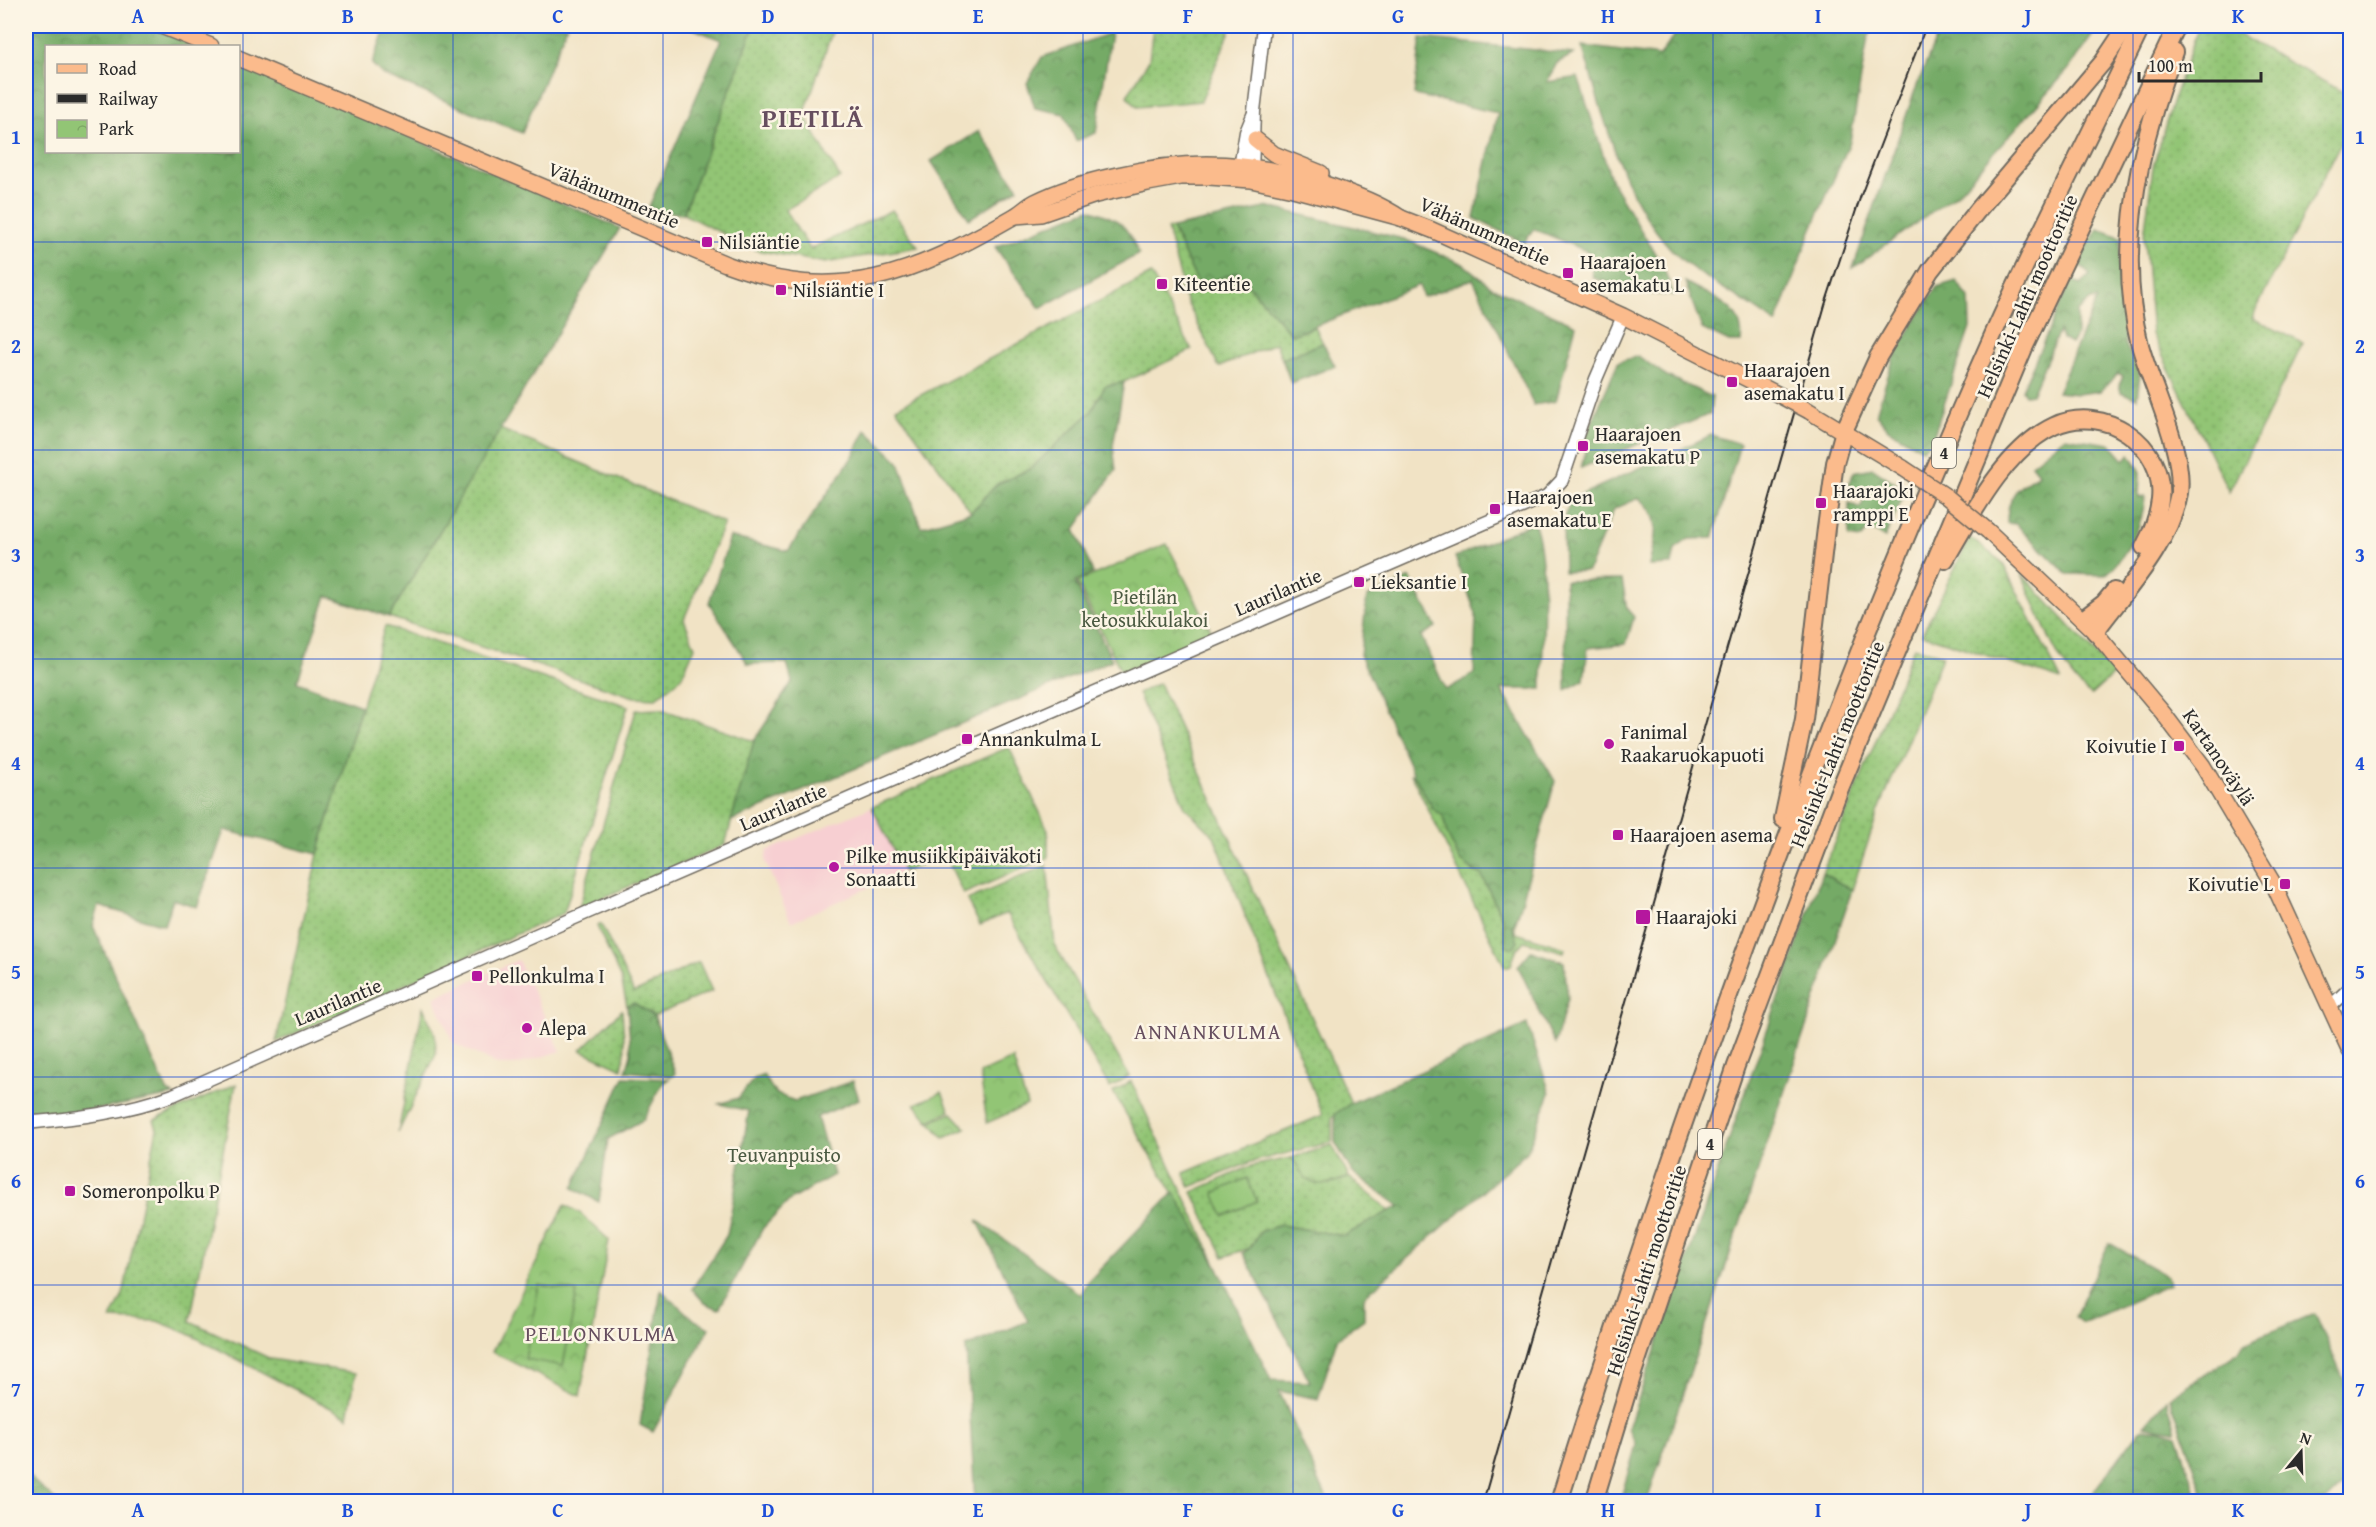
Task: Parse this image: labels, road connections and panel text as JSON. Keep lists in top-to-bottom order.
{
  "streets": {
    "highway": ["Helsinki-Lahti moottoritie", "4"],
    "main road": ["Vähänummentie", "Kartanoväylä"],
    "street": ["Laurilantie"]
  },
  "crossings": [
    ["Vähänummentie", "Laurilantie"],
    ["Vähänummentie", "Kartanoväylä"]
  ],
  "districts": ["PIETILÄ", "ANNANKULMA", "PELLONKULMA"],
  "parks": ["Pietilän ketosukkulakoi", "Teuvanpuisto"],
  "places": {
    "transit": [
      "Nilsiäntie",
      "Haarajoen asemakatu L",
      "Kiteentie",
      "Nilsiäntie I",
      "Haarajoen asemakatu I",
      "Haarajoen asemakatu P",
      "Haarajoki ramppi E",
      "Haarajoen asemakatu E",
      "Lieksantie I",
      "Annankulma L",
      "Koivutie I",
      "Haarajoen asema",
      "Koivutie L",
      "Haarajoki",
      "Pellonkulma I",
      "Someronpolku P"
    ],
    "other": ["Fanimal Raakaruokapuoti", "Pilke musiikkipäiväkoti Sonaatti", "Alepa"]
  },
  "legend": ["Road", "Railway", "Park"],
  "scale_bar": "100 m",
  "north": "top",
  "grid": {
    "columns": [
      "A",
      "B",
      "C",
      "D",
      "E",
      "F",
      "G",
      "H",
      "I",
      "J",
      "K"
    ],
    "rows": [
      "1",
      "2",
      "3",
      "4",
      "5",
      "6",
      "7"
    ]
  }
}
